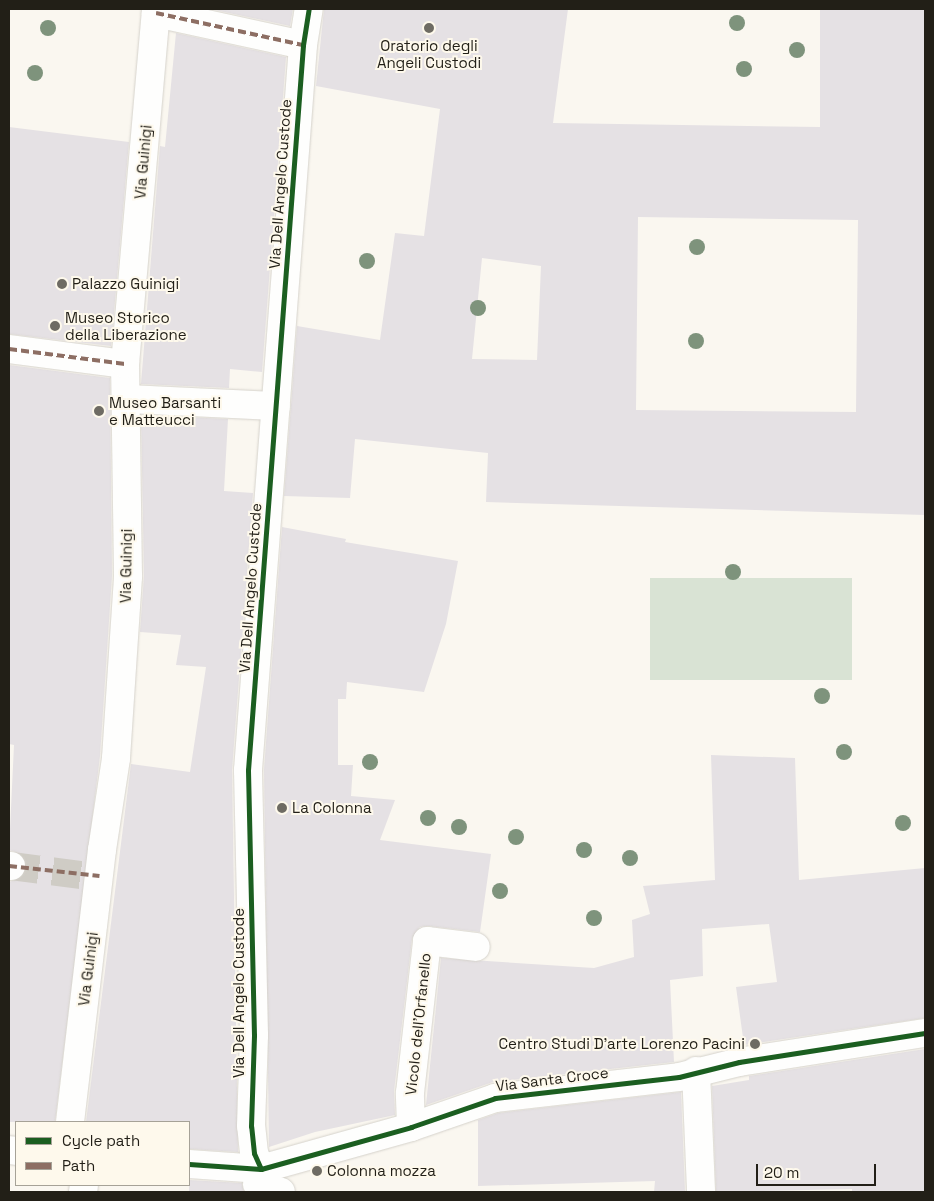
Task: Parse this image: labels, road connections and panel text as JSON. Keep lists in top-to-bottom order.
{
  "streets": {
    "street": [
      "Via Guinigi",
      "Via Dell Angelo Custode",
      "Vicolo dell'Orfanello",
      "Via Santa Croce"
    ]
  },
  "crossings": [
    ["Via Dell Angelo Custode", "Via Santa Croce"],
    ["Vicolo dell'Orfanello", "Via Santa Croce"]
  ],
  "places": [
    "Oratorio degli Angeli Custodi",
    "Palazzo Guinigi",
    "Museo Storico della Liberazione",
    "Museo Barsanti e Matteucci",
    "La Colonna",
    "Centro Studi D'arte Lorenzo Pacini",
    "Colonna mozza"
  ],
  "legend": ["Cycle path", "Path"],
  "scale_bar": "20 m"
}
